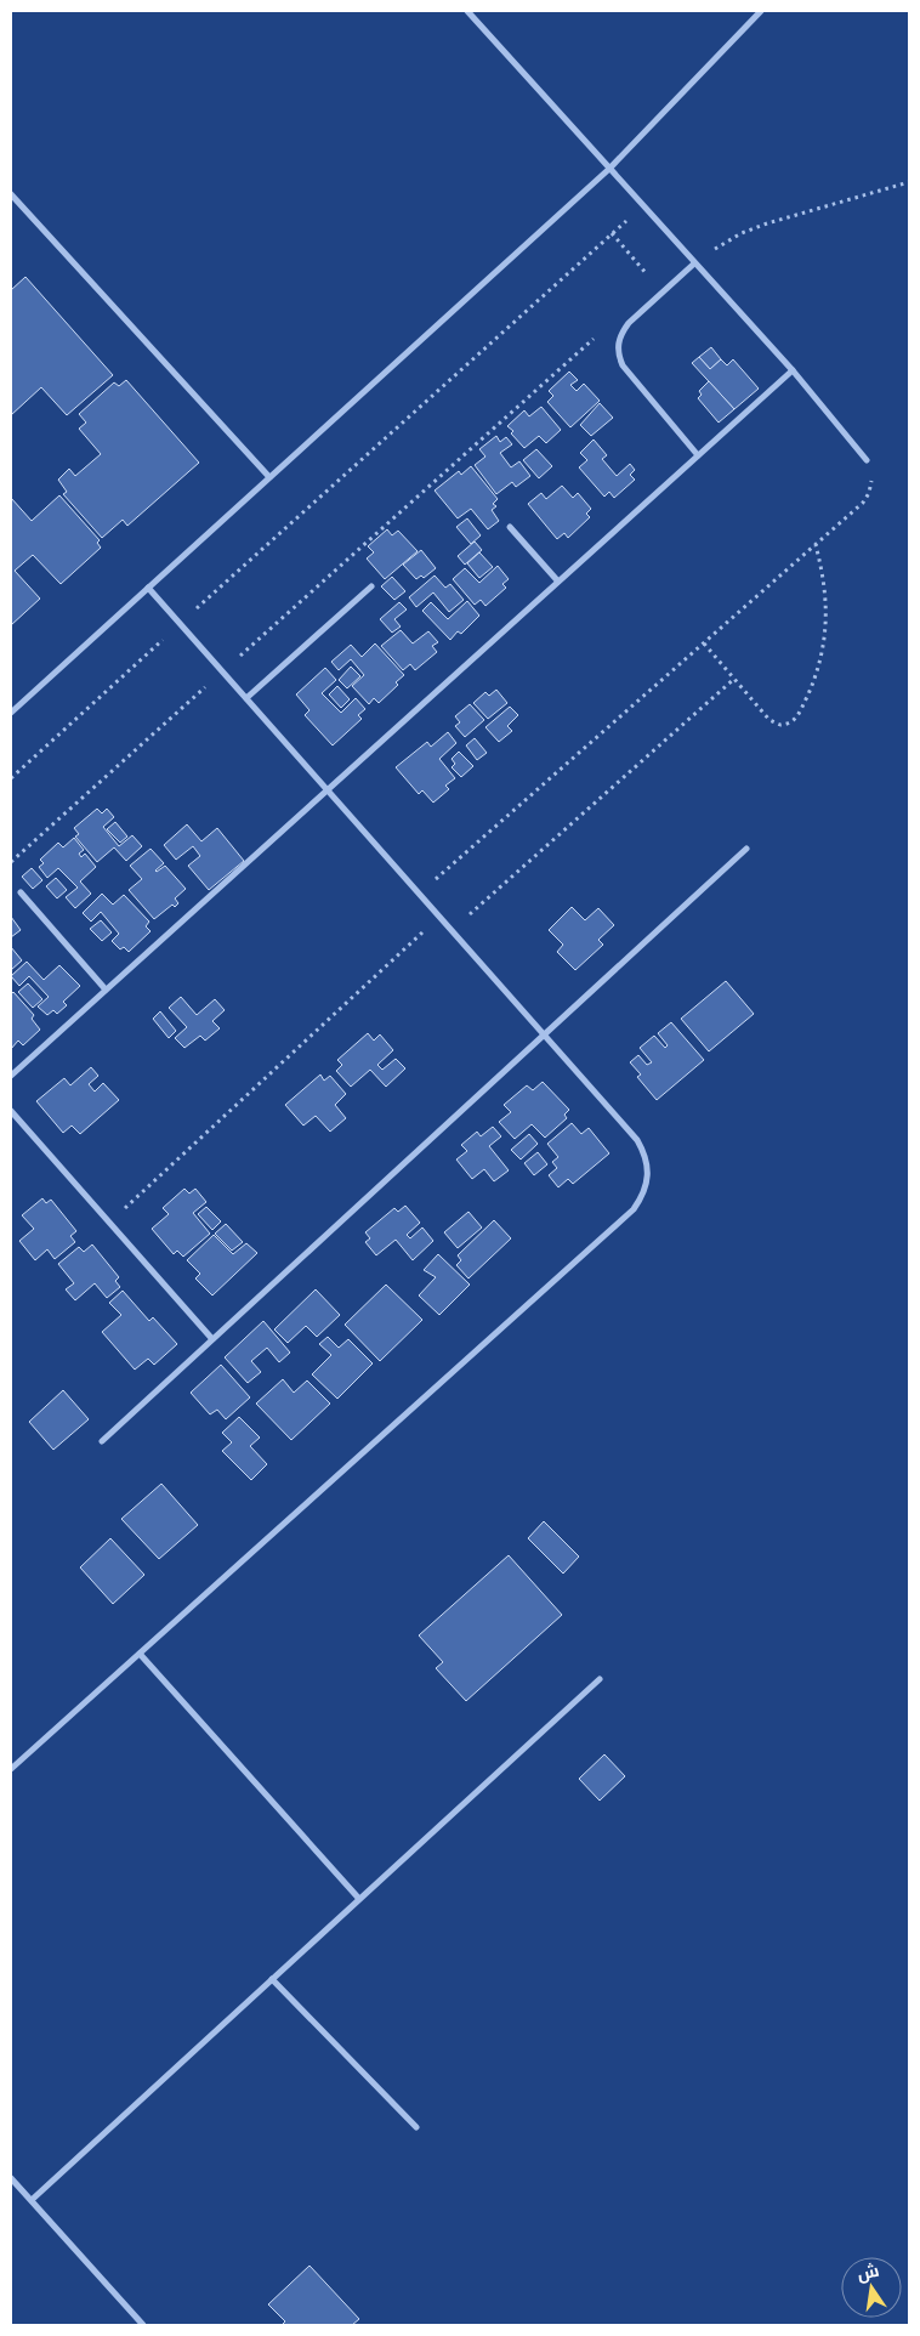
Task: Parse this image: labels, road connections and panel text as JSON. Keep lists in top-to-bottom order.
{
  "north": "top"
}
